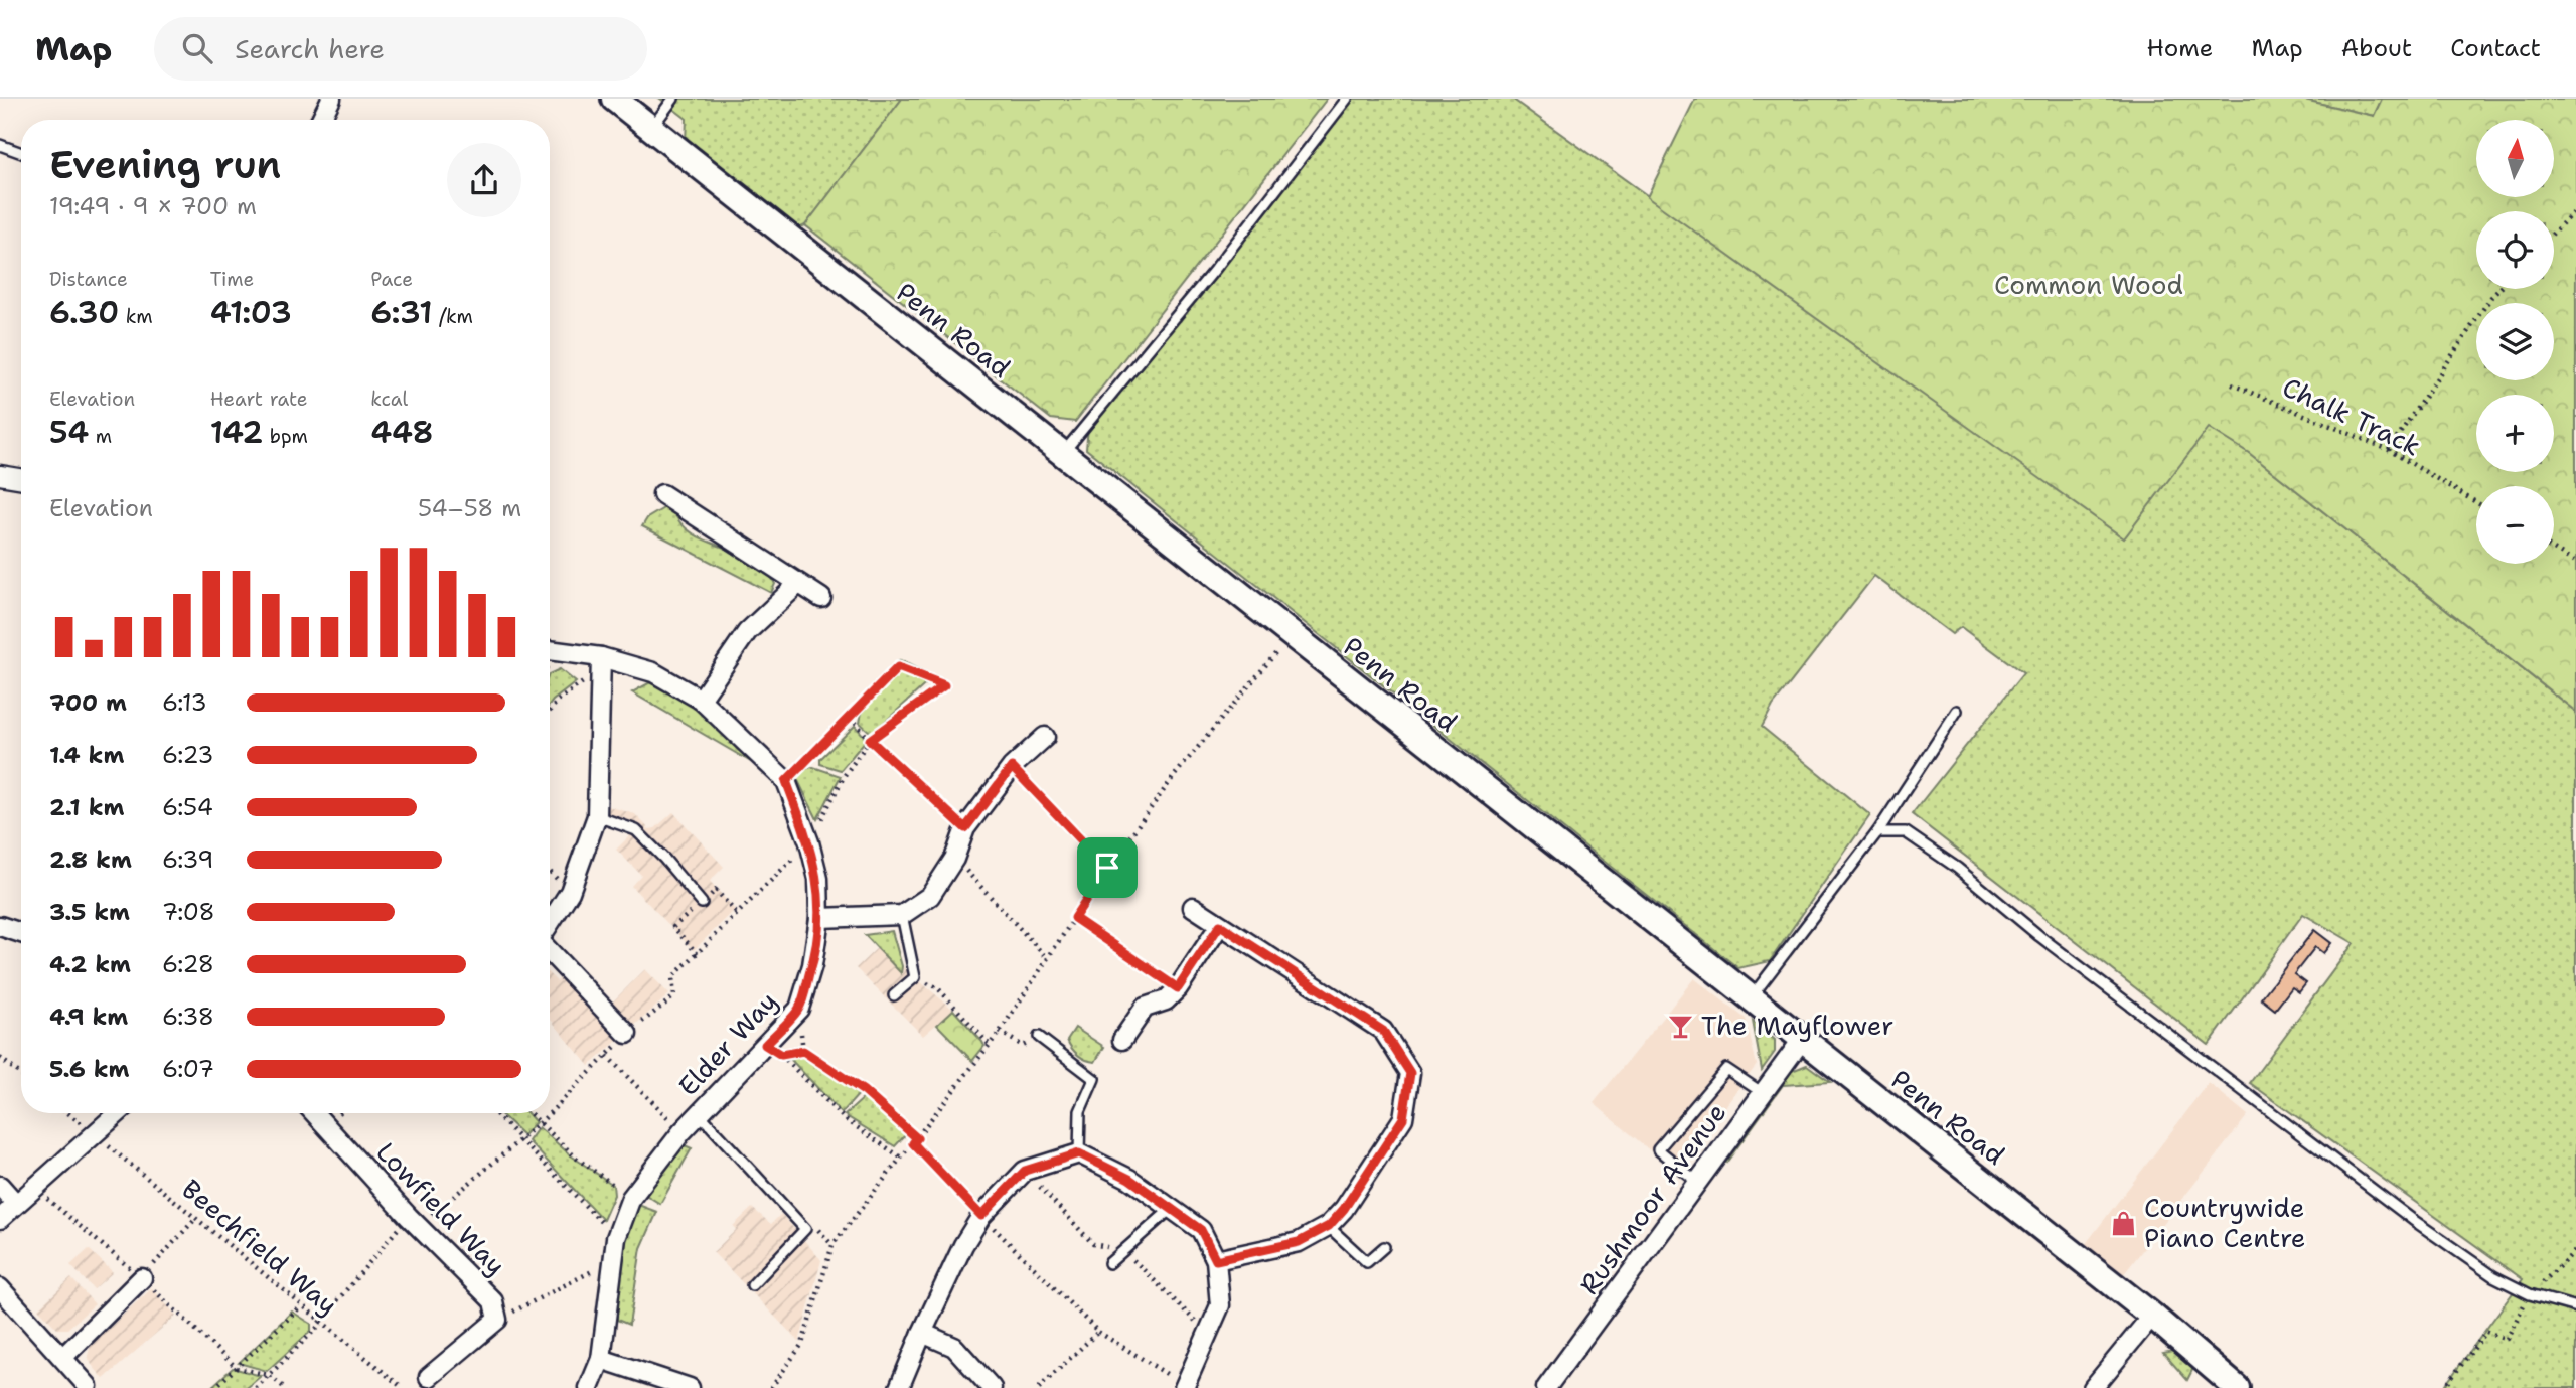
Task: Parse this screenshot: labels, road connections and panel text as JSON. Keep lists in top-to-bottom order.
{
  "streets": {
    "main road": ["Penn Road"],
    "street": ["Elder Way", "Rushmoor Avenue", "Lowfield Way"],
    "path": ["Chalk Track", "Beechfield Way"]
  },
  "crossings": [
    ["Penn Road", "Rushmoor Avenue"]
  ],
  "parks": ["Common Wood"],
  "places": {
    "bar": ["The Mayflower"],
    "shop": ["Countrywide Piano Centre"]
  },
  "north": "top",
  "page": {
    "header": "Map",
    "search": "Search here",
    "nav": [
      "Home",
      "Map",
      "About",
      "Contact"
    ],
    "map_buttons": ["+", "−"],
    "heading": ["Evening run", "19:49 · 9 × 700 m"],
    "stats": [
      ["Distance", "6.30 km"],
      ["Time", "41:03"],
      ["Pace", "6:31 /km"],
      ["Elevation", "54 m"],
      ["Heart rate", "142 bpm"],
      ["kcal", "448"]
    ],
    "chart": ["Elevation", "54–58 m"],
    "list": [
      {
        "name": "700 m",
        "note": "6:13"
      },
      {
        "name": "1.4 km",
        "note": "6:23"
      },
      {
        "name": "2.1 km",
        "note": "6:54"
      },
      {
        "name": "2.8 km",
        "note": "6:39"
      },
      {
        "name": "3.5 km",
        "note": "7:08"
      },
      {
        "name": "4.2 km",
        "note": "6:28"
      },
      {
        "name": "4.9 km",
        "note": "6:38"
      },
      {
        "name": "5.6 km",
        "note": "6:07"
      }
    ]
  }
}
